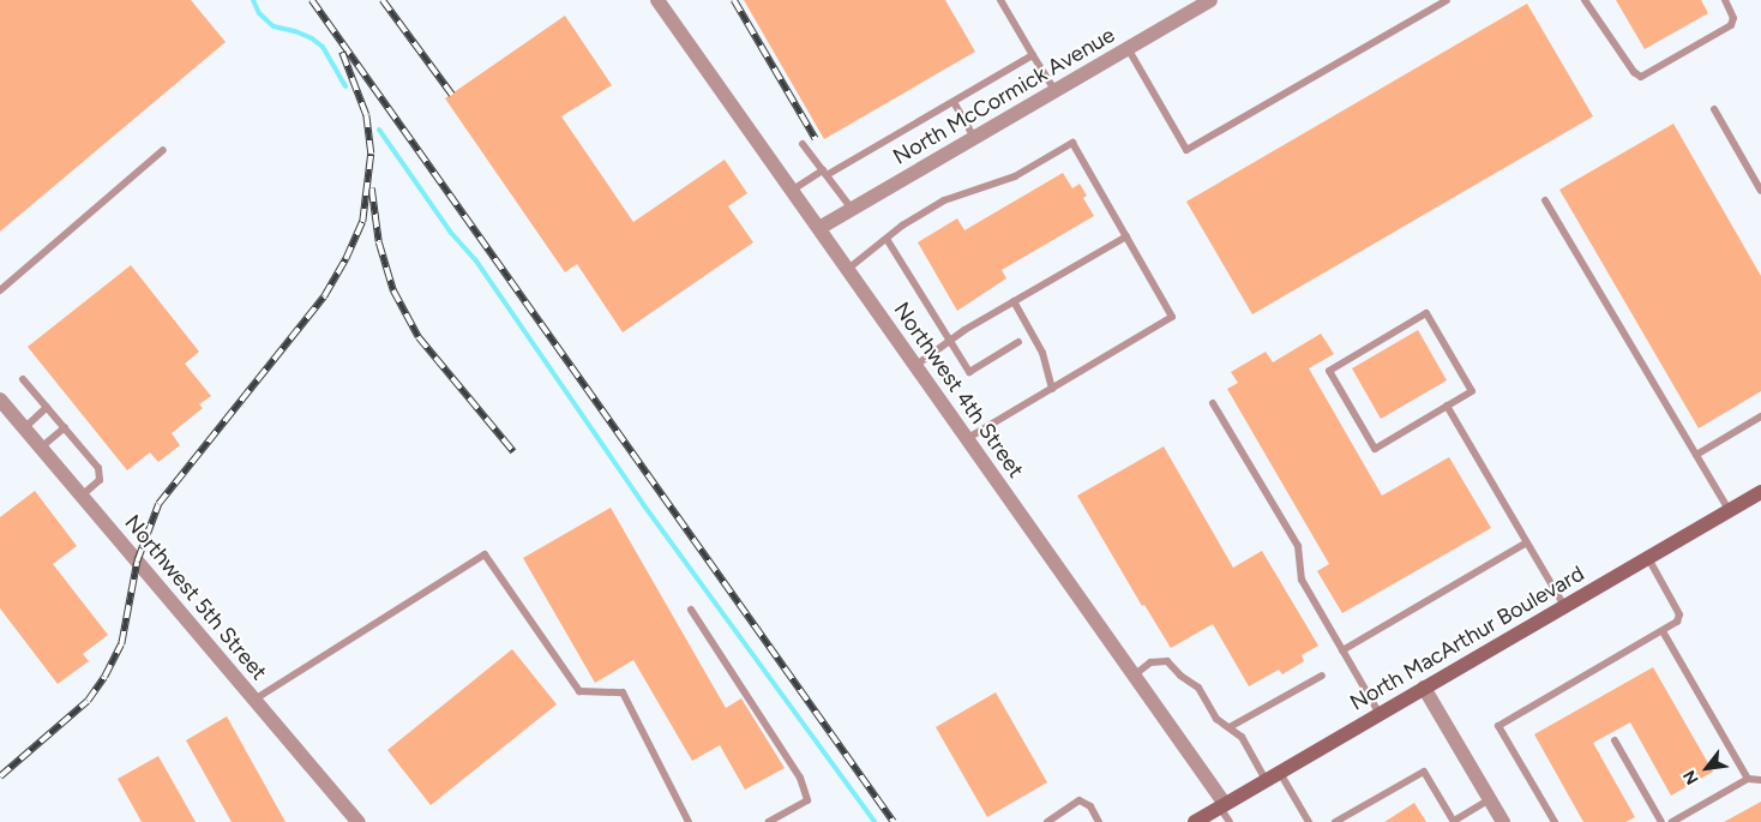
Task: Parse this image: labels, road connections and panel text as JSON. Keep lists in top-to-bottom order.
{
  "streets": {
    "main road": ["North MacArthur Boulevard"],
    "street": ["North McCormick Avenue", "Northwest 4th Street", "Northwest 5th Street"]
  },
  "crossings": [
    ["North McCormick Avenue", "Northwest 4th Street"],
    ["Northwest 4th Street", "North MacArthur Boulevard"]
  ],
  "north": "bottom left"
}
